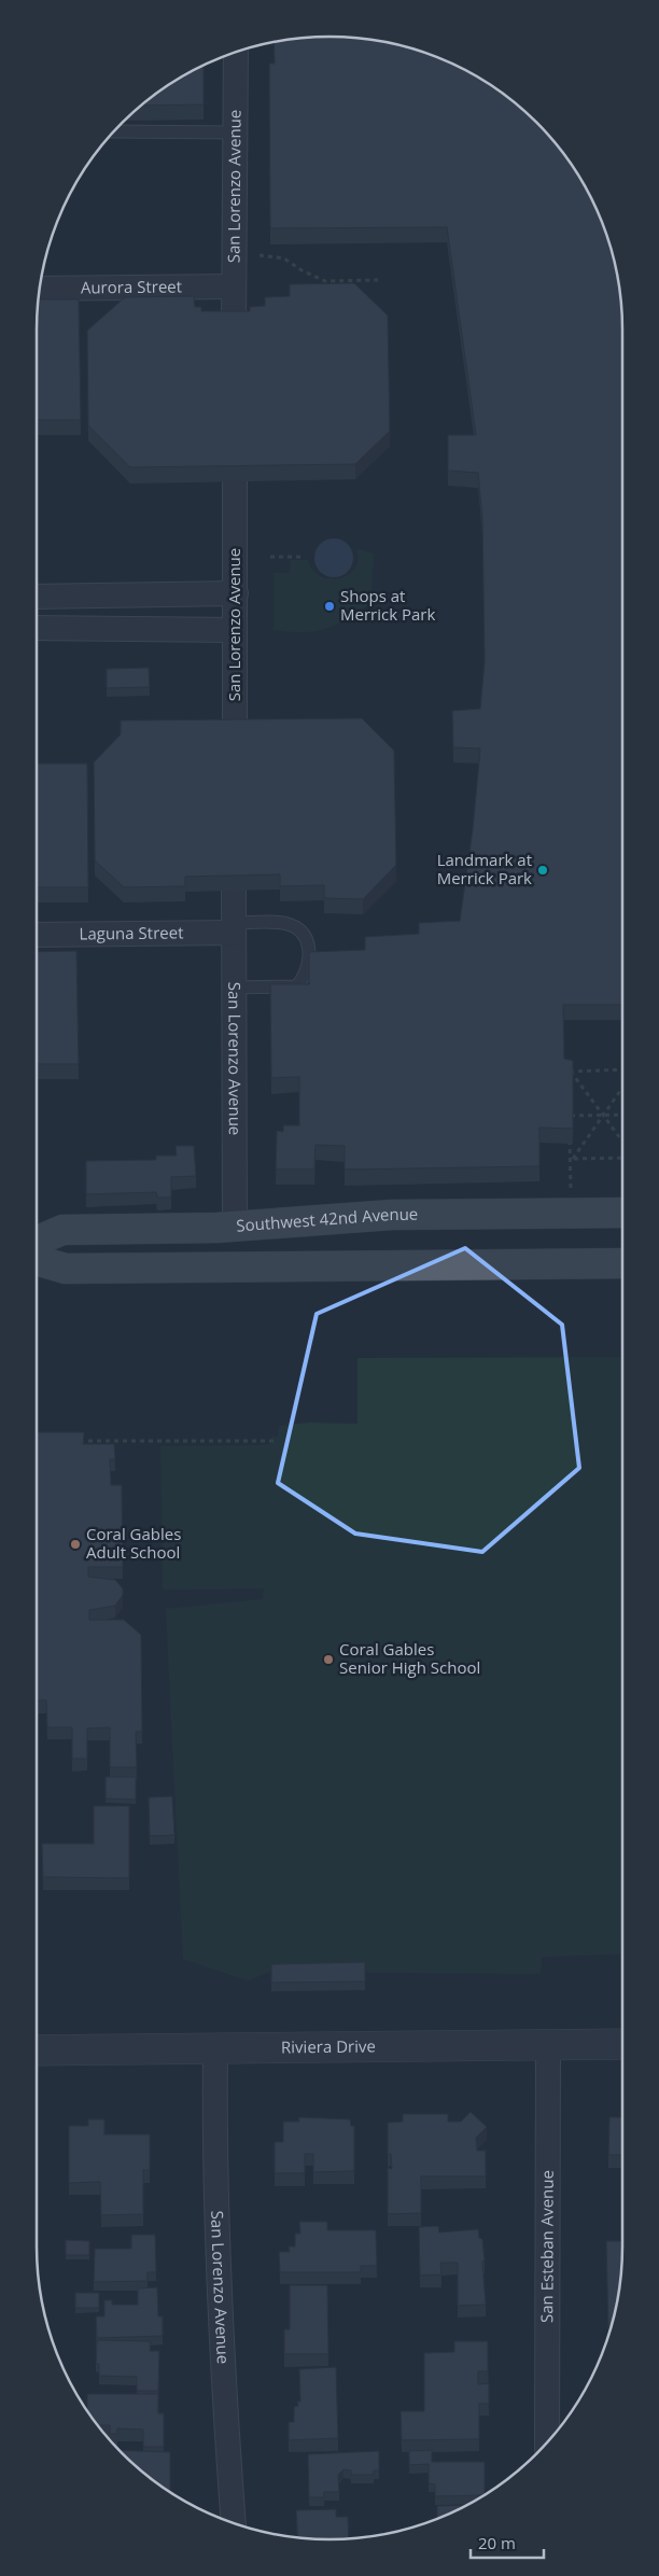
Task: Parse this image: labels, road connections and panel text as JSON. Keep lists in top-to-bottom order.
{
  "streets": {
    "main road": ["Southwest 42nd Avenue"],
    "street": [
      "San Lorenzo Avenue",
      "Aurora Street",
      "Laguna Street",
      "Riviera Drive",
      "San Esteban Avenue"
    ]
  },
  "crossings": [
    ["San Lorenzo Avenue", "Aurora Street"],
    ["San Lorenzo Avenue", "Laguna Street"],
    ["San Lorenzo Avenue", "Southwest 42nd Avenue"],
    ["San Lorenzo Avenue", "Riviera Drive"],
    ["Riviera Drive", "San Esteban Avenue"]
  ],
  "places": [
    "Shops at Merrick Park",
    "Landmark at Merrick Park",
    "Coral Gables Adult School",
    "Coral Gables Senior High School"
  ],
  "scale_bar": "20 m"
}
